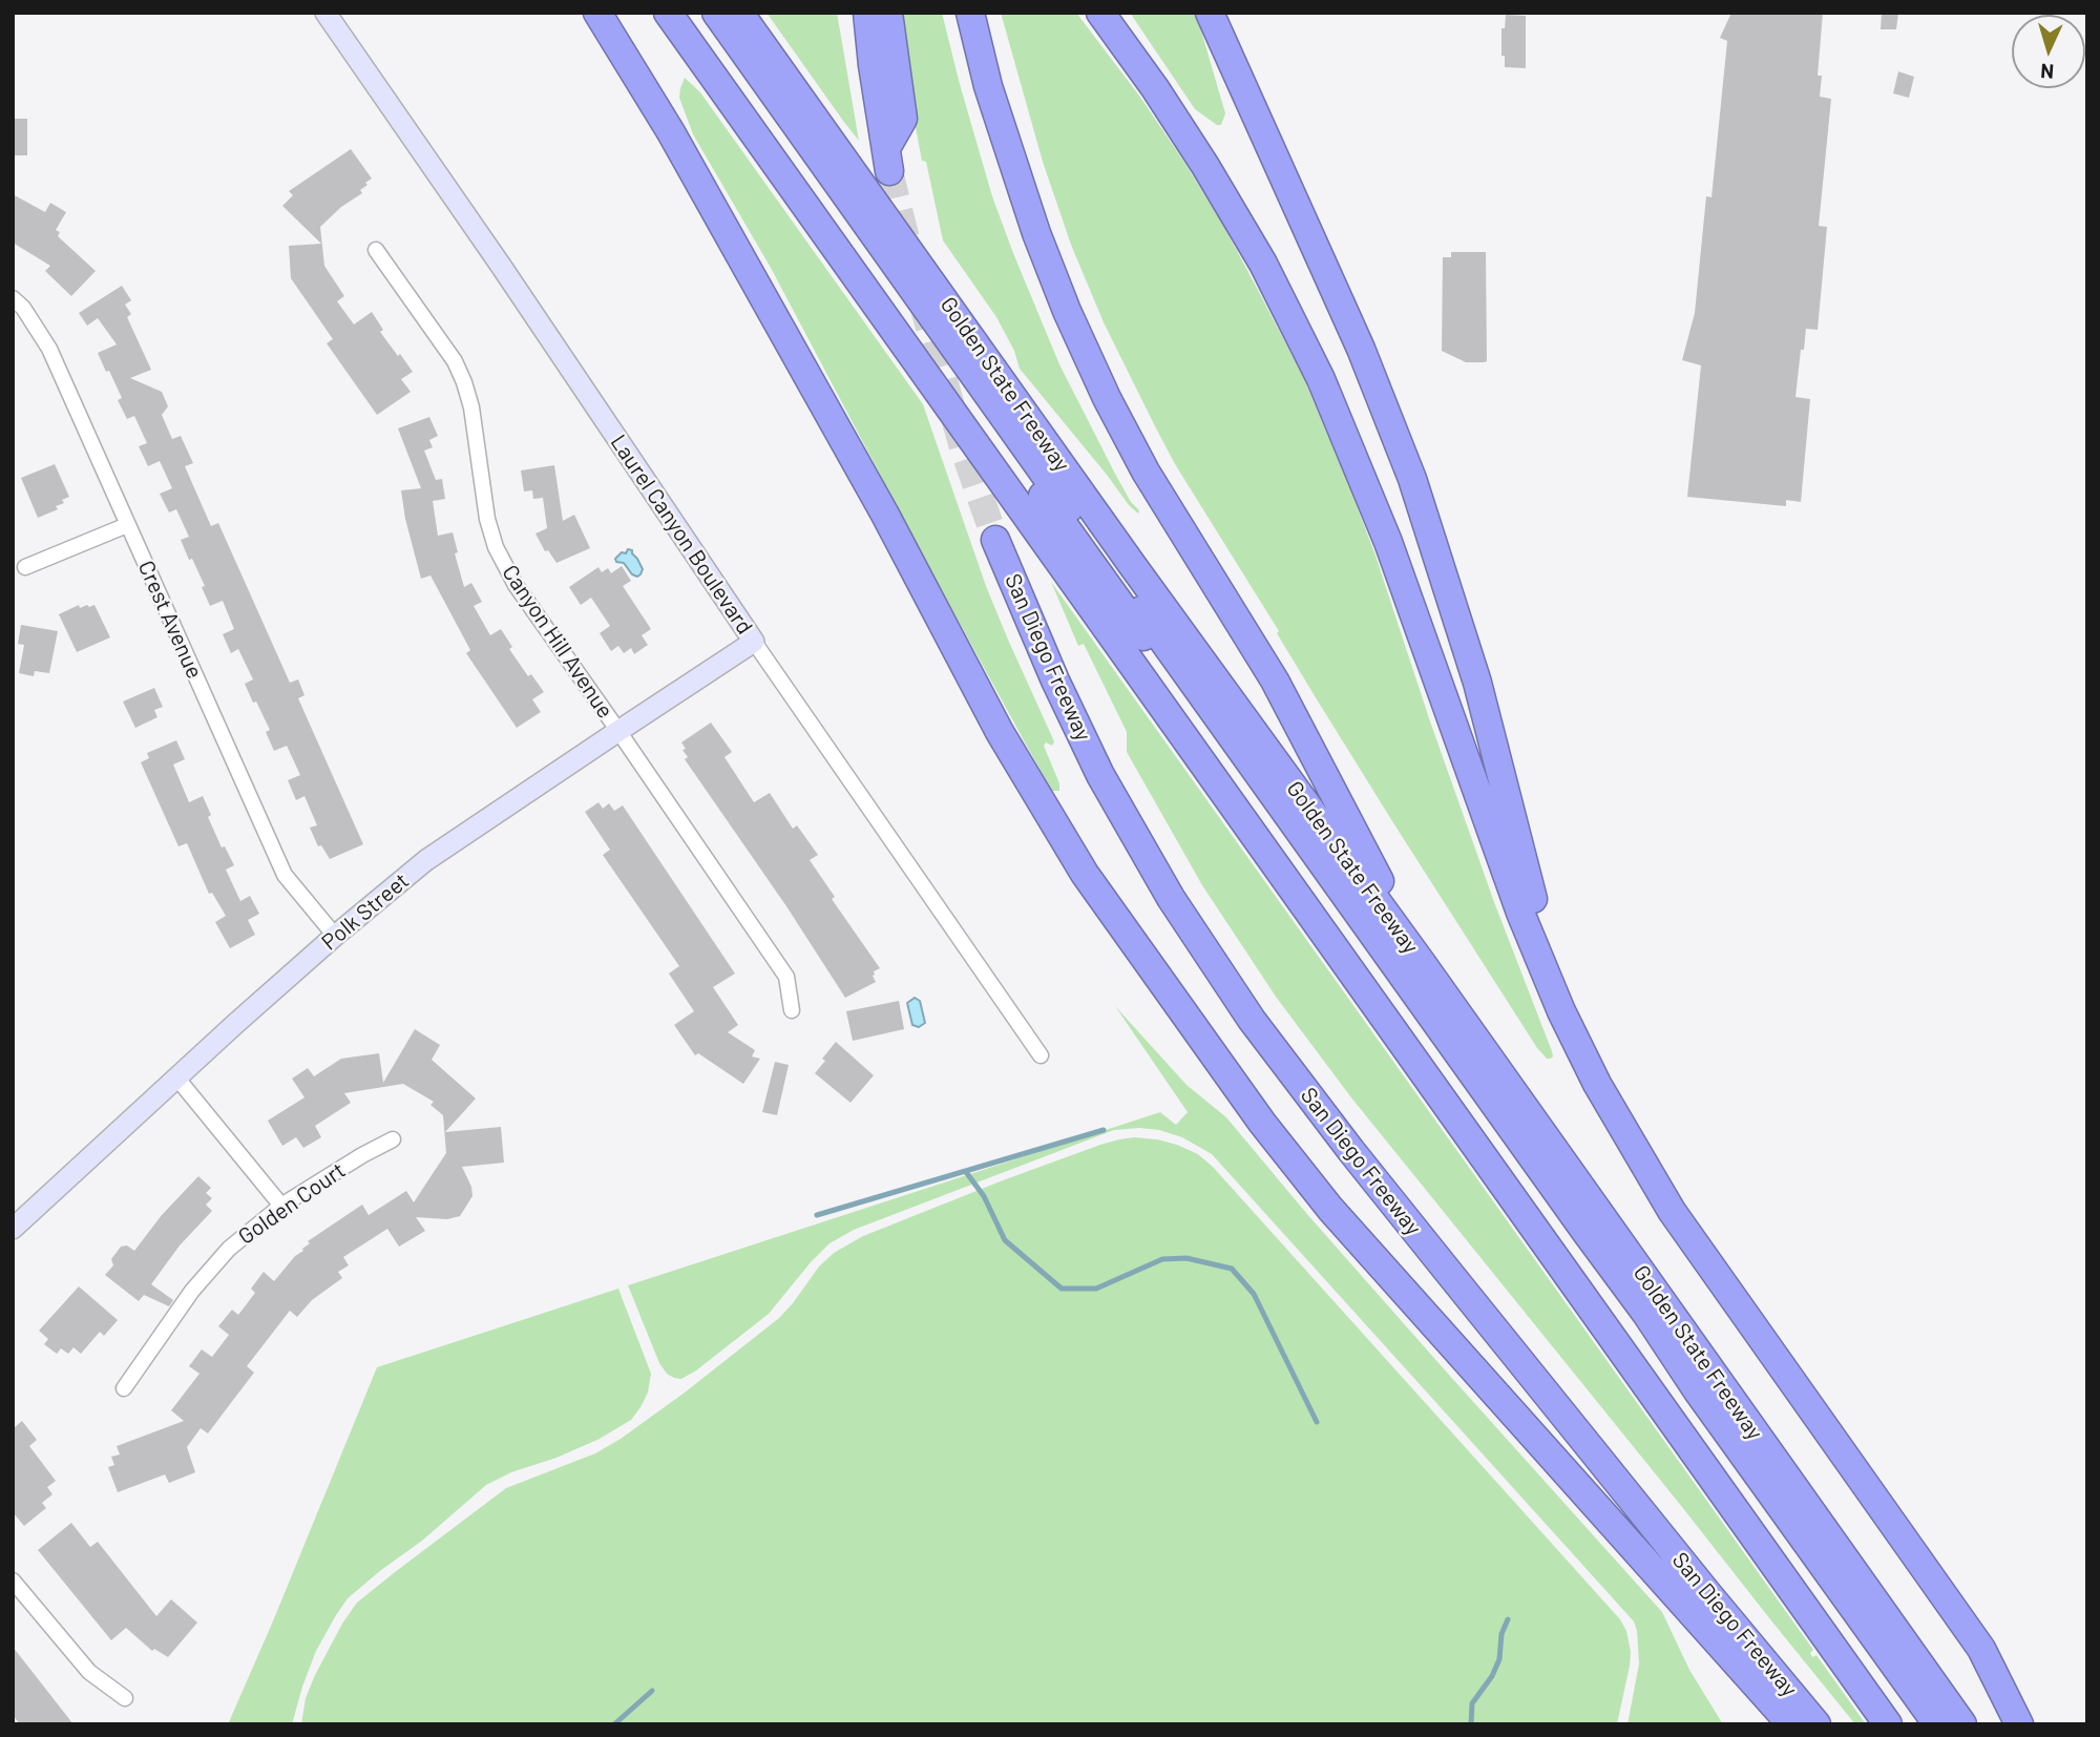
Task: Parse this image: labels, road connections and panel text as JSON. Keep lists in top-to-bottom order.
{
  "streets": {
    "highway": ["Golden State Freeway", "San Diego Freeway"],
    "street": [
      "Laurel Canyon Boulevard",
      "Crest Avenue",
      "Canyon Hill Avenue",
      "Polk Street",
      "Golden Court"
    ]
  },
  "crossings": [
    ["Laurel Canyon Boulevard", "Polk Street"],
    ["Crest Avenue", "Polk Street"],
    ["Canyon Hill Avenue", "Polk Street"]
  ],
  "north": "bottom"
}
